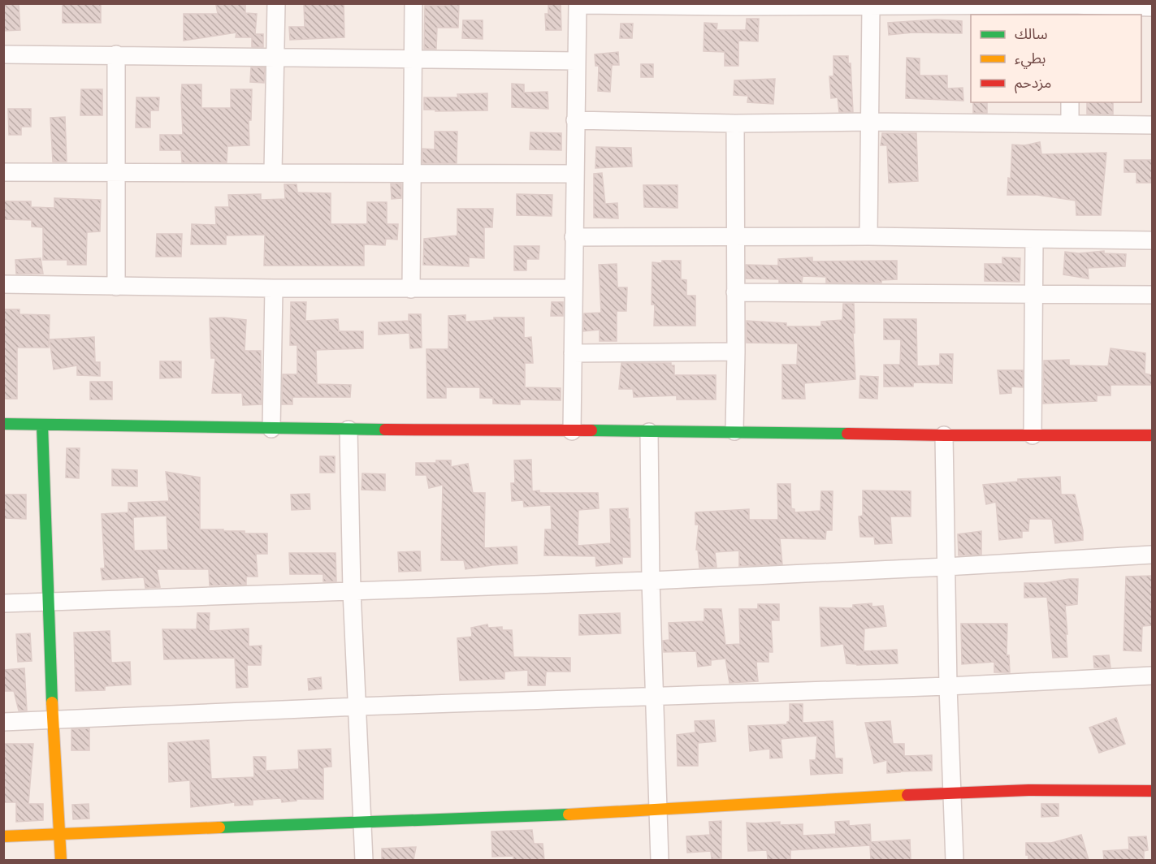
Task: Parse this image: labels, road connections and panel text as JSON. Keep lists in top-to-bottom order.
{
  "legend": ["سالك", "بطيء", "مزدحم"]
}
